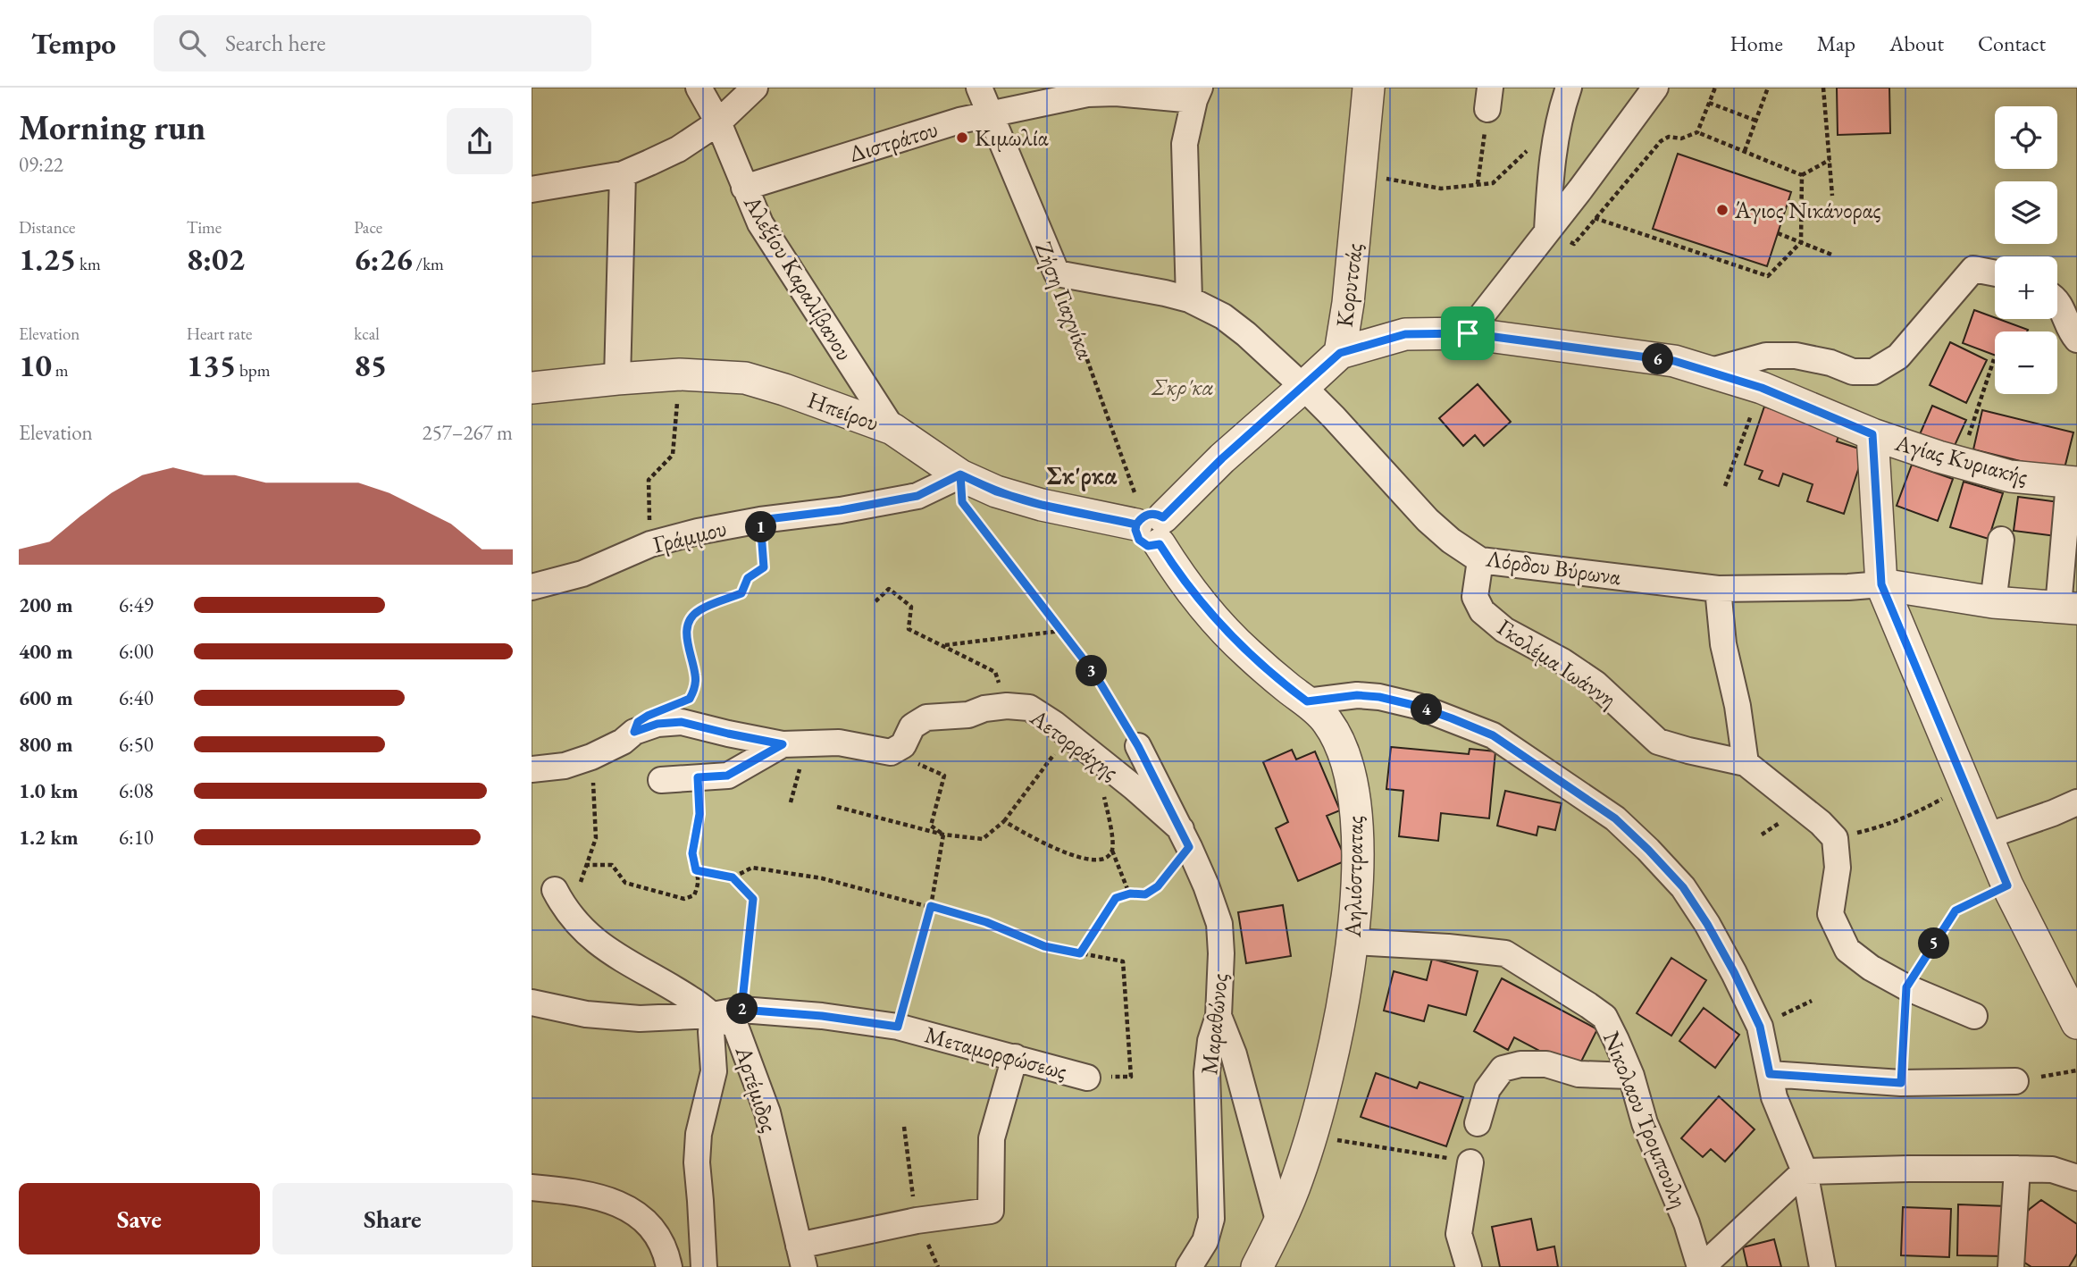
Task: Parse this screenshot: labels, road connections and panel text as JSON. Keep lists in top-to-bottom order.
{
  "streets": {
    "street": [
      "Διστράτου",
      "Αλεξίου Καραλίβανου",
      "Κορυτσάς",
      "Ζήση Γιαχνίκα",
      "Ηπείρου",
      "Αγίας Κυριακής",
      "Γράμμου",
      "Λόρδου Βύρωνα",
      "Γκολέμα Ιωάννη",
      "Αετορράχης",
      "Αηλιόστρατας",
      "Μαραθώνος",
      "Μεταμορφώσεως",
      "Αρτέμιδος",
      "Νικολαου Τρομπουλη"
    ]
  },
  "crossings": [
    ["Διστράτου", "Αλεξίου Καραλίβανου"],
    ["Διστράτου", "Ζήση Γιαχνίκα"],
    ["Αλεξίου Καραλίβανου", "Ηπείρου"],
    ["Κορυτσάς", "Ζήση Γιαχνίκα"],
    ["Κορυτσάς", "Ηπείρου"],
    ["Κορυτσάς", "Αγίας Κυριακής"],
    ["Κορυτσάς", "Λόρδου Βύρωνα"],
    ["Κορυτσάς", "Αηλιόστρατας"],
    ["Ζήση Γιαχνίκα", "Ηπείρου"],
    ["Ζήση Γιαχνίκα", "Λόρδου Βύρωνα"],
    ["Ζήση Γιαχνίκα", "Αηλιόστρατας"],
    ["Ηπείρου", "Γράμμου"],
    ["Ηπείρου", "Αηλιόστρατας"],
    ["Λόρδου Βύρωνα", "Γκολέμα Ιωάννη"],
    ["Αετορράχης", "Μαραθώνος"],
    ["Αηλιόστρατας", "Νικολαου Τρομπουλη"],
    ["Μεταμορφώσεως", "Αρτέμιδος"]
  ],
  "districts": ["Σκ'ρκα"],
  "parks": ["Σκρ'κα"],
  "places": ["Κιμωλία", "Άγιος Νικάνορας"],
  "page": {
    "header": "Tempo",
    "search": "Search here",
    "nav": [
      "Home",
      "Map",
      "About",
      "Contact"
    ],
    "heading": ["Morning run", "09:22"],
    "map_buttons": ["+", "−"],
    "stats": [
      ["Distance", "1.25 km"],
      ["Time", "8:02"],
      ["Pace", "6:26 /km"],
      ["Elevation", "10 m"],
      ["Heart rate", "135 bpm"],
      ["kcal", "85"]
    ],
    "pins": [
      "6",
      "1",
      "3",
      "4",
      "5",
      "2"
    ],
    "chart": ["Elevation", "257–267 m"],
    "list": [
      {
        "name": "200 m",
        "note": "6:49"
      },
      {
        "name": "400 m",
        "note": "6:00"
      },
      {
        "name": "600 m",
        "note": "6:40"
      },
      {
        "name": "800 m",
        "note": "6:50"
      },
      {
        "name": "1.0 km",
        "note": "6:08"
      },
      {
        "name": "1.2 km",
        "note": "6:10"
      }
    ],
    "buttons": ["Save", "Share"]
  }
}
